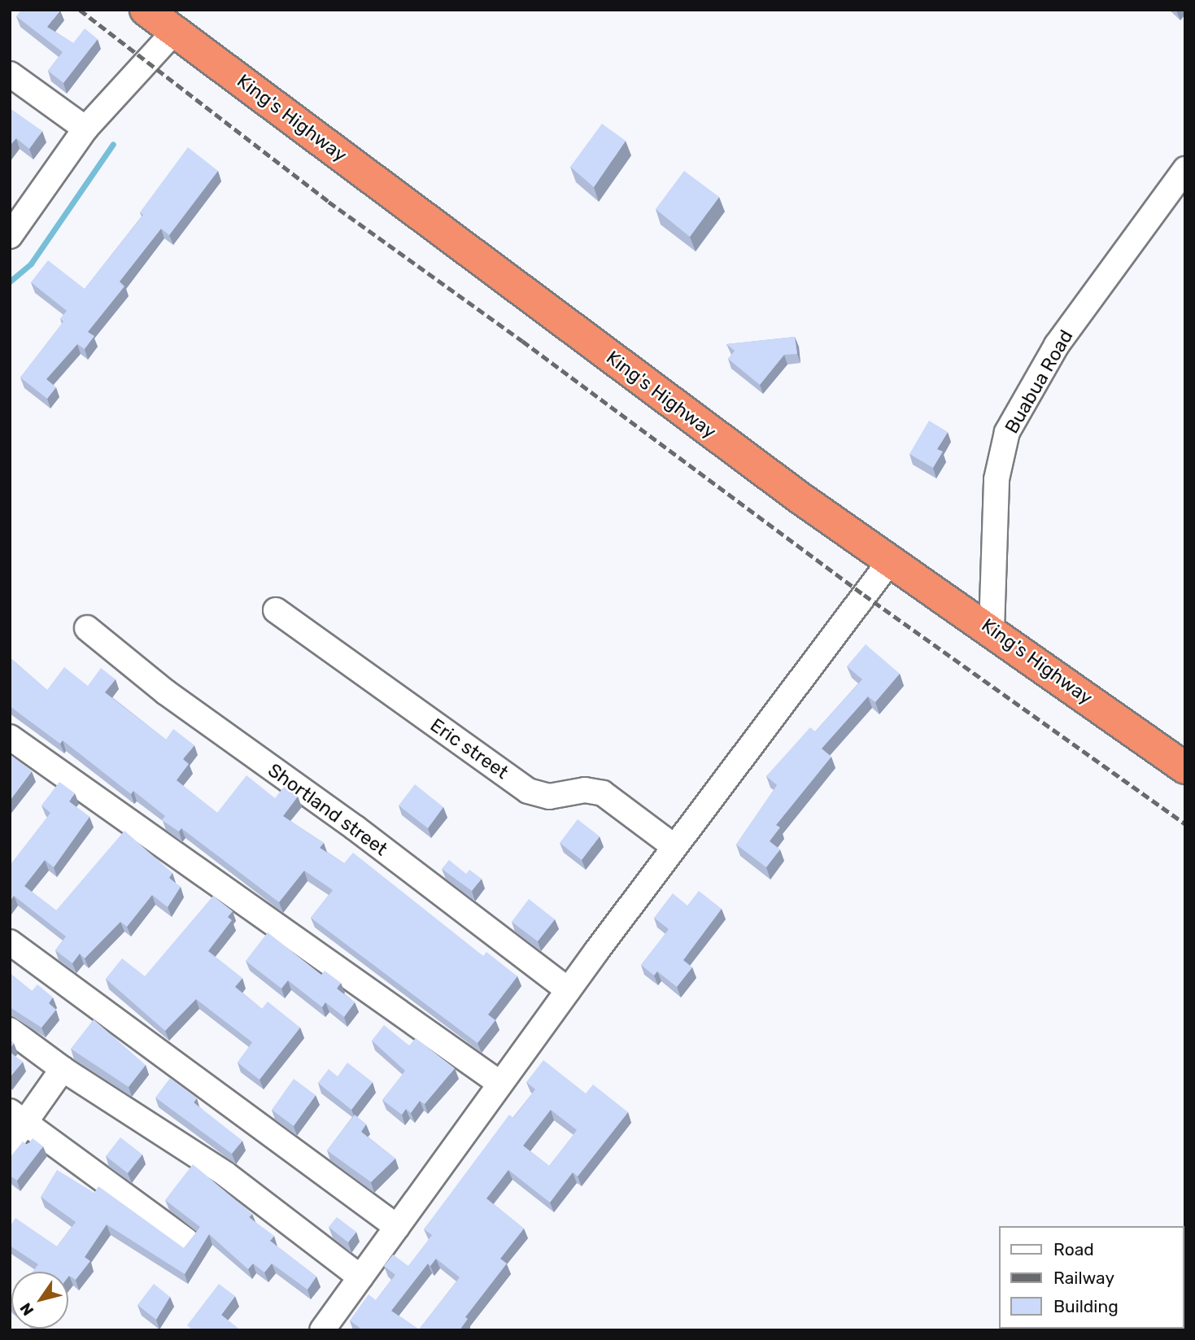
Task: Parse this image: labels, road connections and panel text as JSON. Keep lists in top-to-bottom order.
{
  "streets": {
    "highway": ["King's Highway"],
    "street": ["Buabua Road", "Eric street", "Shortland street"]
  },
  "crossings": [
    ["King's Highway", "Buabua Road"]
  ],
  "legend": ["Road", "Railway", "Building"],
  "north": "bottom left"
}
